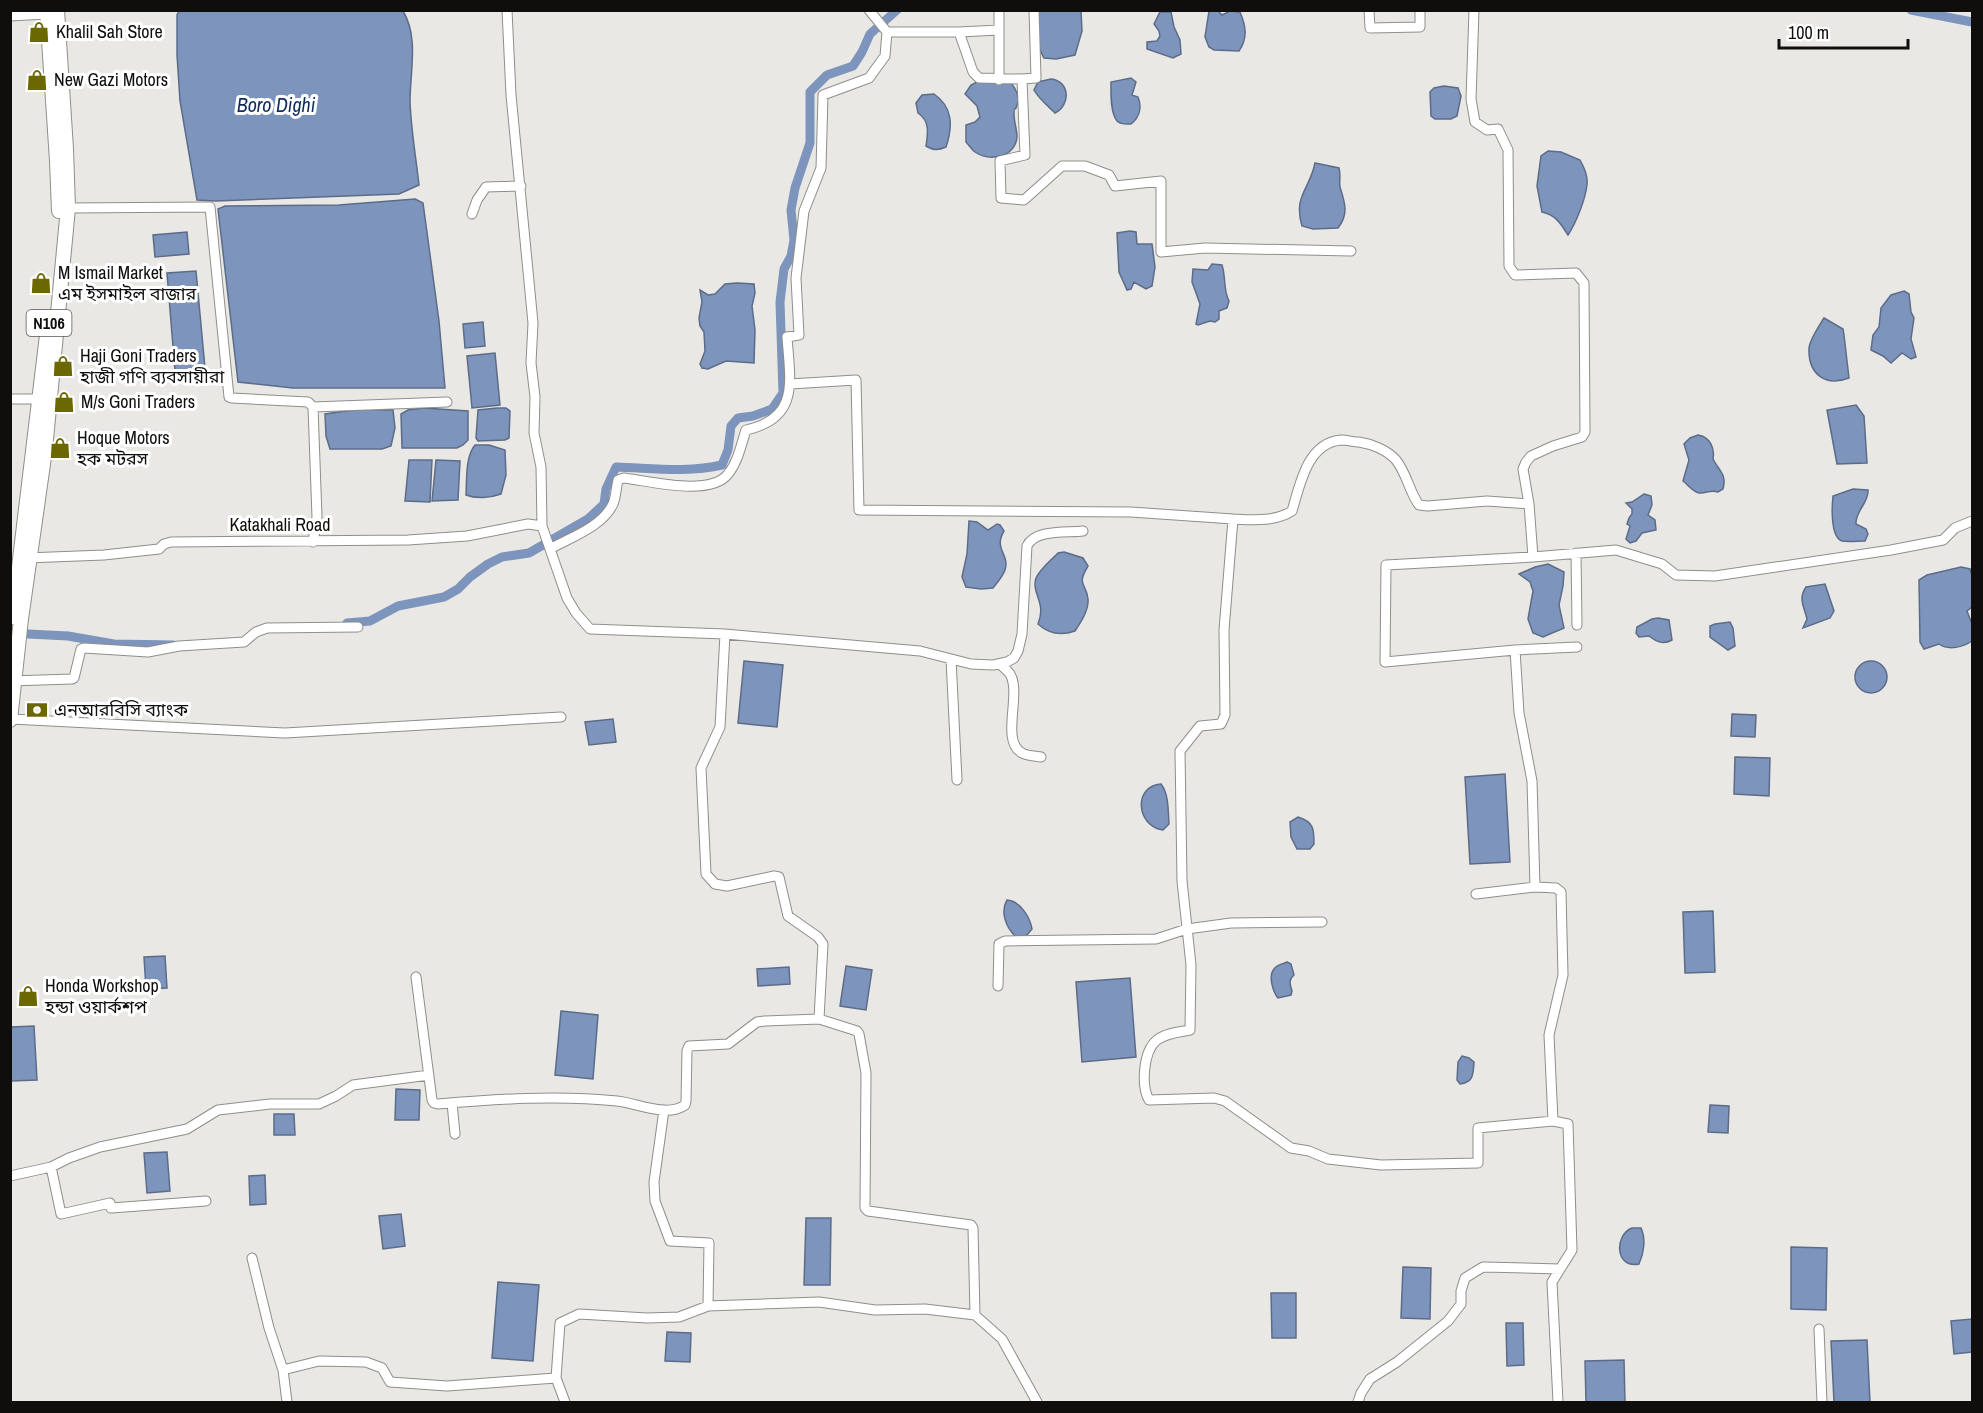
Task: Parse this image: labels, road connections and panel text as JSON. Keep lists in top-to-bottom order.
{
  "streets": {
    "highway": ["N106"],
    "street": ["Katakhali Road"]
  },
  "crossings": [
    ["N106", "Katakhali Road"]
  ],
  "water": ["Boro Dighi"],
  "places": {
    "shop": [
      "Khalil Sah Store",
      "New Gazi Motors",
      "M Ismail Market এম ইসমাইল বাজার",
      "Haji Goni Traders হাজী গণি ব্যবসায়ীরা",
      "M/s Goni Traders",
      "Hoque Motors হক মটরস",
      "Honda Workshop হন্ডা ওয়ার্কশপ"
    ],
    "bank": ["এনআরবিসি ব্যাংক"]
  },
  "scale_bar": "100 m"
}
